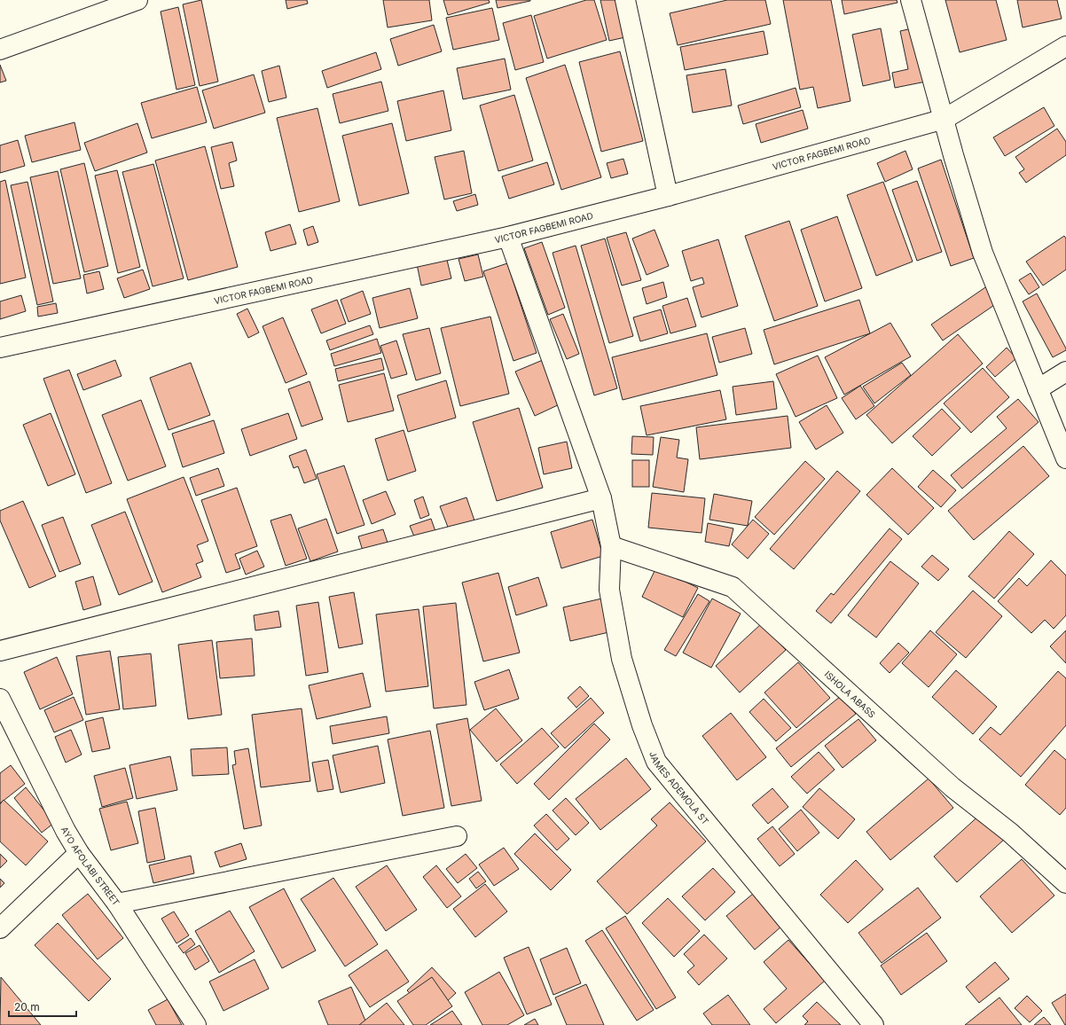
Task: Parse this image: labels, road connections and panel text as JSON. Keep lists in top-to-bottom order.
{
  "streets": {
    "street": [
      "VICTOR FAGBEMI ROAD",
      "ISHOLA ABASS",
      "JAMES ADEMOLA ST",
      "AYO AFOLABI STREET"
    ]
  },
  "crossings": [
    ["VICTOR FAGBEMI ROAD", "JAMES ADEMOLA ST"],
    ["ISHOLA ABASS", "JAMES ADEMOLA ST"]
  ],
  "scale_bar": "20 m"
}
